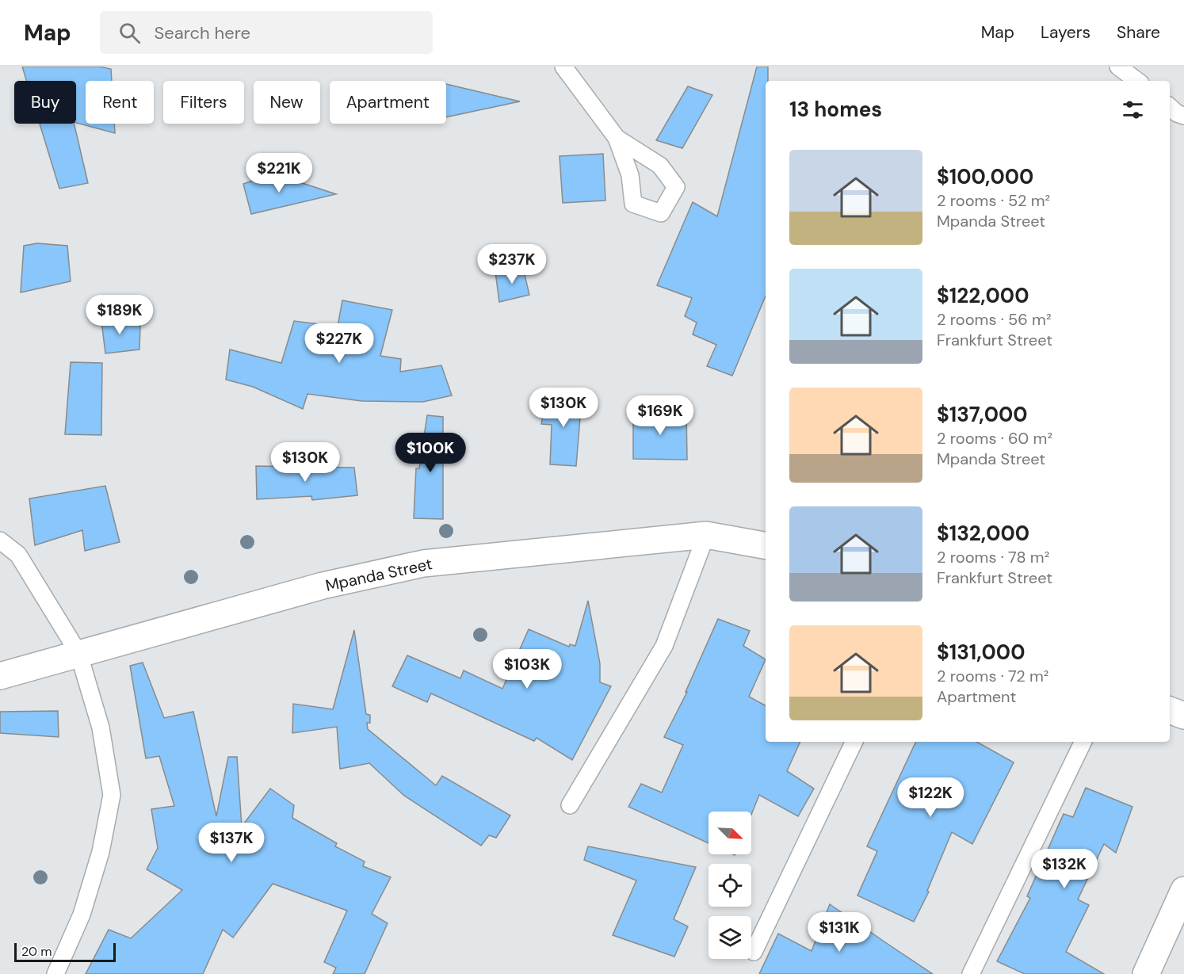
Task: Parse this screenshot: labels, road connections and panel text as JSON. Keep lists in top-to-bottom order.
{
  "streets": {
    "street": ["Mpanda Street"]
  },
  "scale_bar": "20 m",
  "north": "bottom right",
  "page": {
    "header": "Map",
    "search": "Search here",
    "nav": ["Map", "Layers", "Share"],
    "chip": [
      "Buy",
      "Rent",
      "Filters",
      "New",
      "Apartment"
    ],
    "heading": "13 homes",
    "list": [
      {
        "name": "$100,000",
        "note": "2 rooms · 52 m² · Mpanda Street"
      },
      {
        "name": "$122,000",
        "note": "2 rooms · 56 m² · Frankfurt Street"
      },
      {
        "name": "$137,000",
        "note": "2 rooms · 60 m² · Mpanda Street"
      },
      {
        "name": "$132,000",
        "note": "2 rooms · 78 m² · Frankfurt Street"
      },
      {
        "name": "$131,000",
        "note": "2 rooms · 72 m² · Apartment"
      }
    ],
    "price": [
      "$221K",
      "$237K",
      "$189K",
      "$227K",
      "$130K",
      "$169K",
      "$100K",
      "$130K",
      "$103K",
      "$122K",
      "$137K",
      "$132K",
      "$131K"
    ],
    "scale": "20 m"
  }
}
